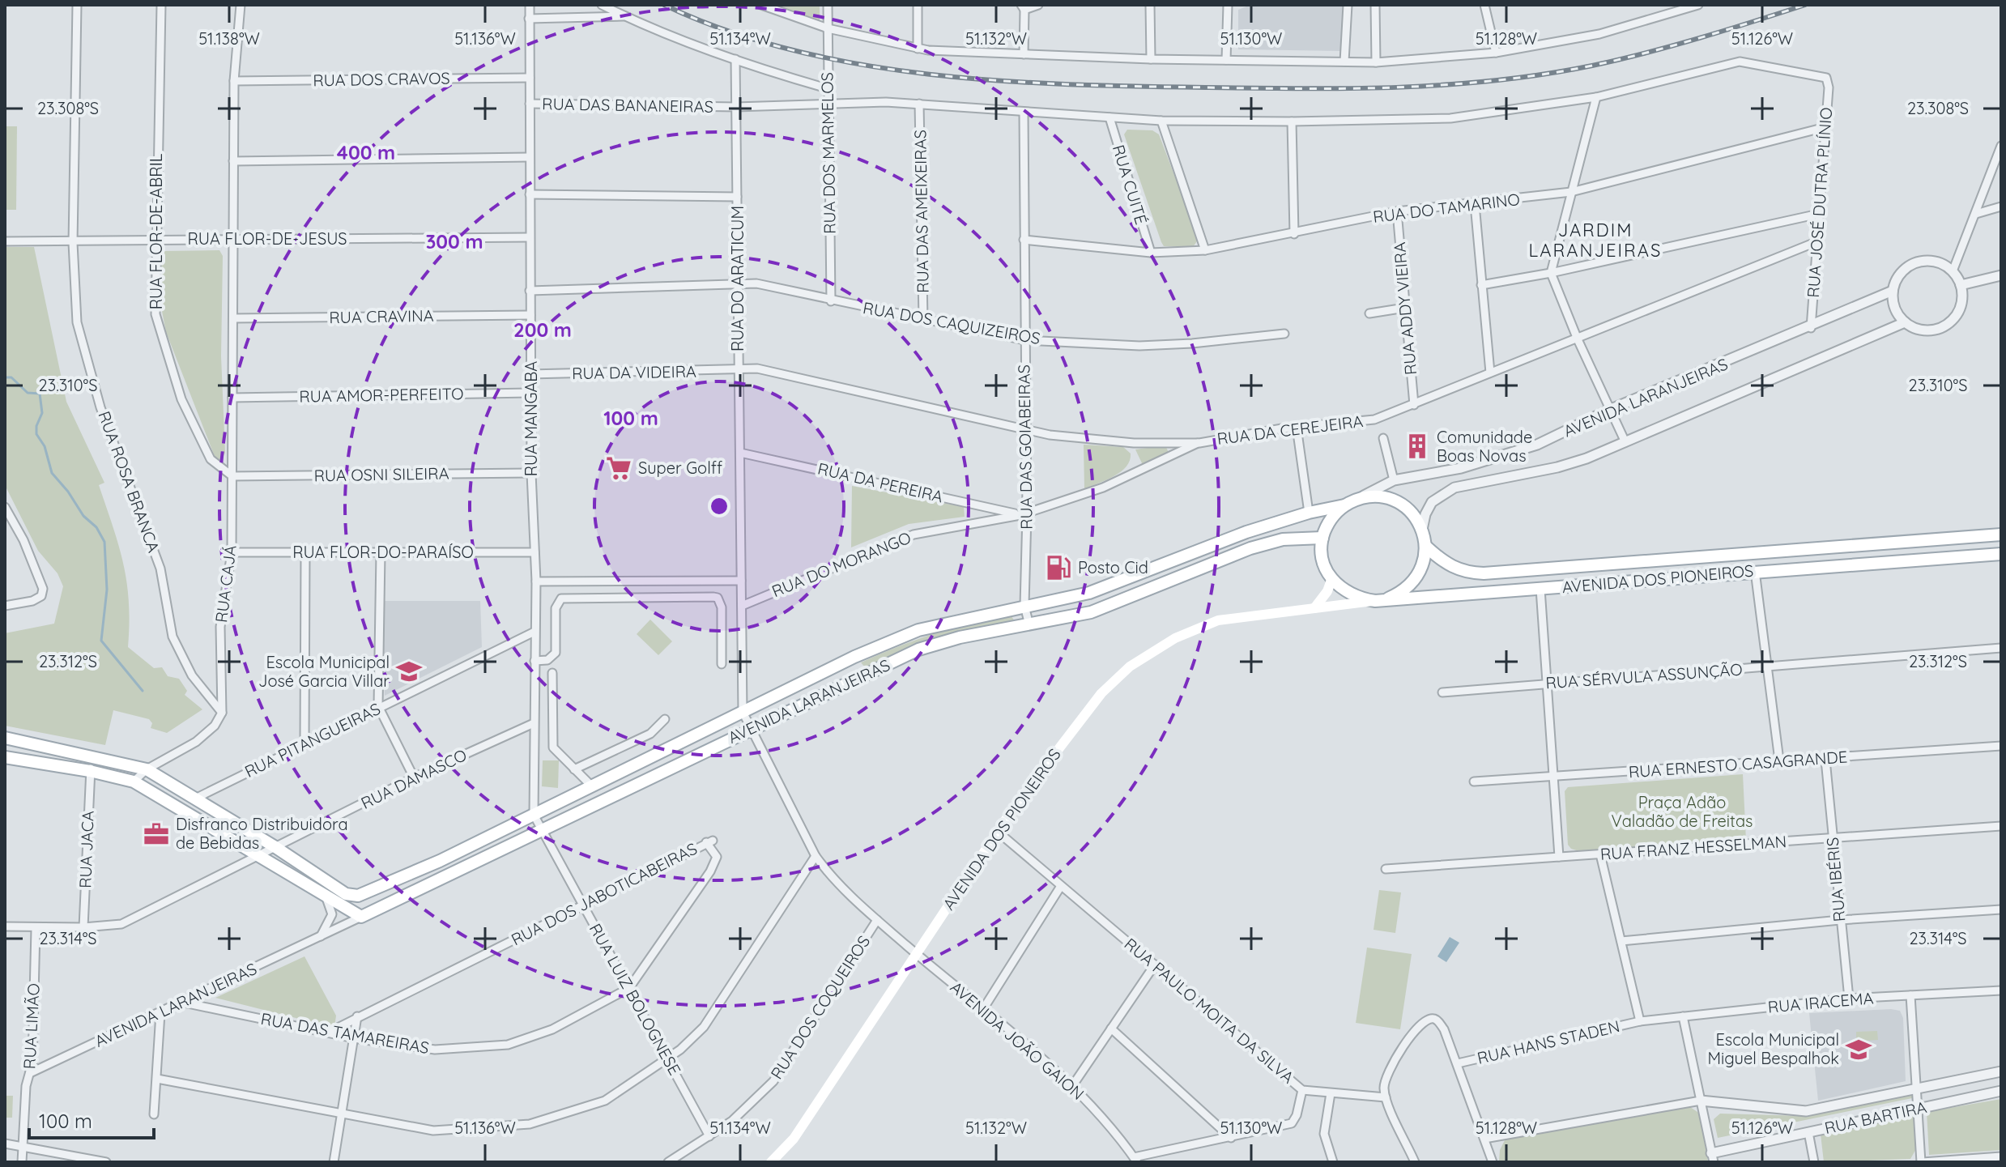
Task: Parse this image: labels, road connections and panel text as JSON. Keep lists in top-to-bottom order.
{
  "streets": {
    "main road": ["AVENIDA LARANJEIRAS", "AVENIDA DOS PIONEIROS"],
    "street": [
      "RUA DOS CRAVOS",
      "RUA DAS BANANEIRAS",
      "RUA DOS MARMELOS",
      "RUA CUITÉ",
      "RUA JOSÉ DUTRA PLÍNIO",
      "RUA DO TAMARINO",
      "RUA DAS AMEIXEIRAS",
      "RUA FLOR-DE-ABRIL",
      "RUA FLOR-DE-JESUS",
      "RUA DO ARATICUM",
      "RUA ADDY VIEIRA",
      "RUA CRAVINA",
      "RUA DOS CAQUIZEIROS",
      "RUA DA VIDEIRA",
      "RUA AMOR-PERFEITO",
      "RUA MANGABA",
      "RUA DA CEREJEIRA",
      "RUA DAS GOIABEIRAS",
      "RUA OSNI SILEIRA",
      "RUA ROSA BRANCA",
      "RUA DA PEREIRA",
      "RUA FLOR-DO-PARAÍSO",
      "RUA DO MORANGO",
      "RUA CAJÁ",
      "RUA SÉRVULA ASSUNÇÃO",
      "RUA PITANGUEIRAS",
      "RUA ERNESTO CASAGRANDE",
      "RUA DAMASCO",
      "RUA FRANZ HESSELMAN",
      "RUA JACA",
      "RUA IBÉRIS",
      "RUA DOS JABOTICABEIRAS",
      "RUA LUIZ BOLOGNESE",
      "RUA IRACEMA",
      "RUA DOS COQUEIROS",
      "RUA PAULO MOITA DA SILVA",
      "RUA LIMÃO",
      "RUA DAS TAMAREIRAS",
      "AVENIDA JOÃO GAION",
      "RUA HANS STADEN",
      "RUA BARTIRA"
    ]
  },
  "crossings": [
    ["RUA DOS CRAVOS", "RUA MANGABA"],
    ["RUA DOS CRAVOS", "RUA CAJÁ"],
    ["RUA DAS BANANEIRAS", "RUA DOS MARMELOS"],
    ["RUA DAS BANANEIRAS", "RUA CUITÉ"],
    ["RUA DAS BANANEIRAS", "RUA JOSÉ DUTRA PLÍNIO"],
    ["RUA DAS BANANEIRAS", "RUA DAS AMEIXEIRAS"],
    ["RUA DAS BANANEIRAS", "RUA DO ARATICUM"],
    ["RUA DAS BANANEIRAS", "RUA MANGABA"],
    ["RUA DAS BANANEIRAS", "RUA DAS GOIABEIRAS"],
    ["RUA DOS MARMELOS", "RUA DOS CAQUIZEIROS"],
    ["RUA CUITÉ", "RUA DO TAMARINO"],
    ["RUA JOSÉ DUTRA PLÍNIO", "RUA DO TAMARINO"],
    ["RUA JOSÉ DUTRA PLÍNIO", "AVENIDA LARANJEIRAS"],
    ["RUA JOSÉ DUTRA PLÍNIO", "RUA DA CEREJEIRA"],
    ["RUA DO TAMARINO", "RUA ADDY VIEIRA"],
    ["RUA DO TAMARINO", "RUA DAS GOIABEIRAS"],
    ["RUA DAS AMEIXEIRAS", "RUA DOS CAQUIZEIROS"],
    ["RUA FLOR-DE-ABRIL", "RUA FLOR-DE-JESUS"],
    ["RUA FLOR-DE-ABRIL", "RUA OSNI SILEIRA"],
    ["RUA FLOR-DE-ABRIL", "RUA CAJÁ"],
    ["RUA FLOR-DE-JESUS", "RUA MANGABA"],
    ["RUA FLOR-DE-JESUS", "RUA ROSA BRANCA"],
    ["RUA FLOR-DE-JESUS", "RUA CAJÁ"],
    ["RUA DO ARATICUM", "RUA DOS CAQUIZEIROS"],
    ["RUA DO ARATICUM", "RUA DA VIDEIRA"],
    ["RUA DO ARATICUM", "AVENIDA LARANJEIRAS"],
    ["RUA DO ARATICUM", "RUA DA CEREJEIRA"],
    ["RUA DO ARATICUM", "RUA DA PEREIRA"],
    ["RUA DO ARATICUM", "RUA DO MORANGO"],
    ["RUA DO ARATICUM", "AVENIDA JOÃO GAION"],
    ["RUA ADDY VIEIRA", "RUA DA CEREJEIRA"],
    ["RUA CRAVINA", "RUA MANGABA"],
    ["RUA CRAVINA", "RUA CAJÁ"],
    ["RUA DOS CAQUIZEIROS", "RUA MANGABA"],
    ["RUA DOS CAQUIZEIROS", "RUA DAS GOIABEIRAS"],
    ["RUA DA VIDEIRA", "RUA MANGABA"],
    ["RUA DA VIDEIRA", "RUA DA CEREJEIRA"],
    ["RUA AMOR-PERFEITO", "RUA MANGABA"],
    ["RUA AMOR-PERFEITO", "RUA CAJÁ"],
    ["AVENIDA LARANJEIRAS", "RUA MANGABA"],
    ["AVENIDA LARANJEIRAS", "RUA DAS GOIABEIRAS"],
    ["AVENIDA LARANJEIRAS", "AVENIDA DOS PIONEIROS"],
    ["AVENIDA LARANJEIRAS", "RUA DAMASCO"],
    ["AVENIDA LARANJEIRAS", "RUA LUIZ BOLOGNESE"],
    ["AVENIDA LARANJEIRAS", "RUA LIMÃO"],
    ["AVENIDA LARANJEIRAS", "RUA DAS TAMAREIRAS"],
    ["RUA MANGABA", "RUA OSNI SILEIRA"],
    ["RUA MANGABA", "RUA FLOR-DO-PARAÍSO"],
    ["RUA MANGABA", "RUA PITANGUEIRAS"],
    ["RUA MANGABA", "RUA DAMASCO"],
    ["RUA MANGABA", "RUA LUIZ BOLOGNESE"],
    ["RUA DA CEREJEIRA", "RUA DAS GOIABEIRAS"],
    ["RUA DA CEREJEIRA", "RUA DO MORANGO"],
    ["RUA DAS GOIABEIRAS", "RUA DA PEREIRA"],
    ["RUA DAS GOIABEIRAS", "RUA DO MORANGO"],
    ["RUA OSNI SILEIRA", "RUA CAJÁ"],
    ["RUA ROSA BRANCA", "RUA CAJÁ"],
    ["RUA DA PEREIRA", "RUA DO MORANGO"],
    ["RUA FLOR-DO-PARAÍSO", "RUA CAJÁ"],
    ["AVENIDA DOS PIONEIROS", "RUA PAULO MOITA DA SILVA"],
    ["AVENIDA DOS PIONEIROS", "AVENIDA JOÃO GAION"],
    ["RUA ERNESTO CASAGRANDE", "RUA IBÉRIS"],
    ["RUA DAMASCO", "RUA JACA"],
    ["RUA DAMASCO", "RUA LIMÃO"],
    ["RUA FRANZ HESSELMAN", "RUA IBÉRIS"],
    ["RUA IBÉRIS", "RUA IRACEMA"],
    ["RUA DOS JABOTICABEIRAS", "RUA LUIZ BOLOGNESE"],
    ["RUA DOS JABOTICABEIRAS", "RUA DAS TAMAREIRAS"],
    ["RUA LUIZ BOLOGNESE", "RUA DOS COQUEIROS"],
    ["RUA LUIZ BOLOGNESE", "RUA DAS TAMAREIRAS"],
    ["RUA IRACEMA", "RUA HANS STADEN"],
    ["RUA DOS COQUEIROS", "AVENIDA JOÃO GAION"]
  ],
  "districts": ["JARDIM LARANJEIRAS"],
  "parks": ["Praça Adão Valadão de Freitas"],
  "places": {
    "building": ["Comunidade Boas Novas"],
    "supermarket": ["Super Golff"],
    "fuel station": ["Posto Cid"],
    "school or university": ["Escola Municipal José Garcia Villar", "Escola Municipal Miguel Bespalhok"],
    "office": ["Disfranco Distribuidora de Bebidas"]
  },
  "scale_bar": "100 m",
  "coordinates": [
    "51.138°W",
    "51.136°W",
    "51.134°W",
    "51.132°W",
    "51.130°W",
    "51.128°W",
    "51.126°W",
    "23.308°S",
    "23.310°S",
    "23.312°S",
    "23.314°S"
  ],
  "rings": [
    "400 m",
    "300 m",
    "200 m",
    "100 m"
  ]
}
